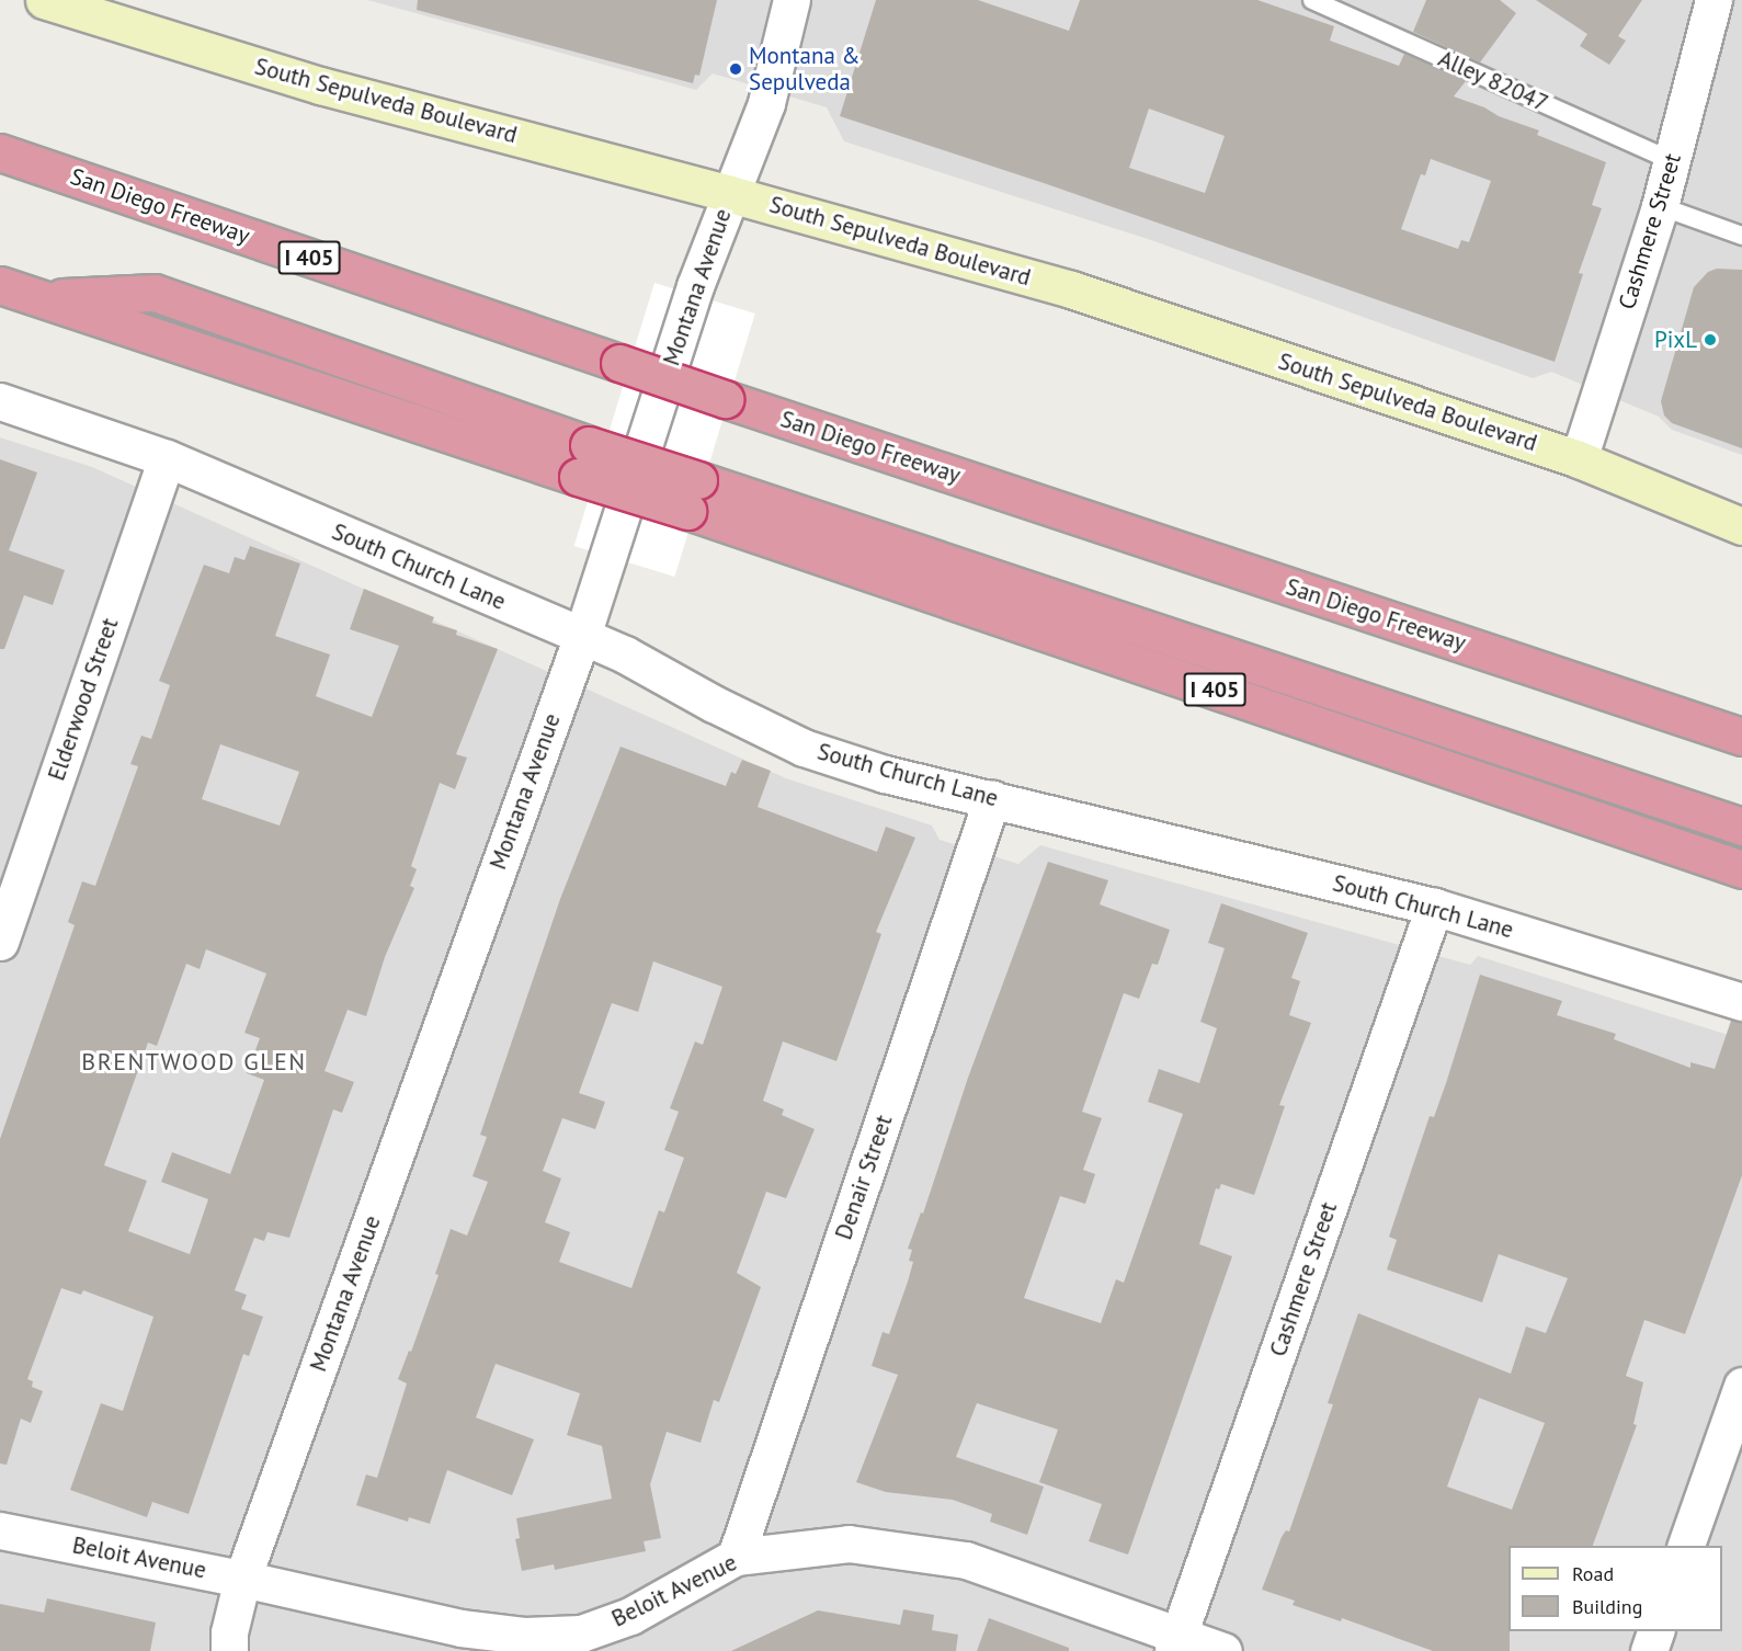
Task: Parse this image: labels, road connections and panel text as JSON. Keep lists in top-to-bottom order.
{
  "streets": {
    "highway": ["San Diego Freeway", "I 405"],
    "main road": ["South Sepulveda Boulevard"],
    "street": [
      "Cashmere Street",
      "Montana Avenue",
      "South Church Lane",
      "Elderwood Street",
      "Denair Street",
      "Beloit Avenue"
    ],
    "lane": ["Alley 82047"]
  },
  "crossings": [
    ["Alley 82047", "Cashmere Street"],
    ["South Sepulveda Boulevard", "Cashmere Street"],
    ["South Sepulveda Boulevard", "Montana Avenue"],
    ["Cashmere Street", "South Church Lane"],
    ["Cashmere Street", "Beloit Avenue"],
    ["Montana Avenue", "South Church Lane"],
    ["Montana Avenue", "Beloit Avenue"],
    ["South Church Lane", "Elderwood Street"],
    ["South Church Lane", "Denair Street"],
    ["Denair Street", "Beloit Avenue"]
  ],
  "districts": ["BRENTWOOD GLEN"],
  "places": ["Montana & Sepulveda", "PixL"],
  "legend": ["Road", "Building"]
}
